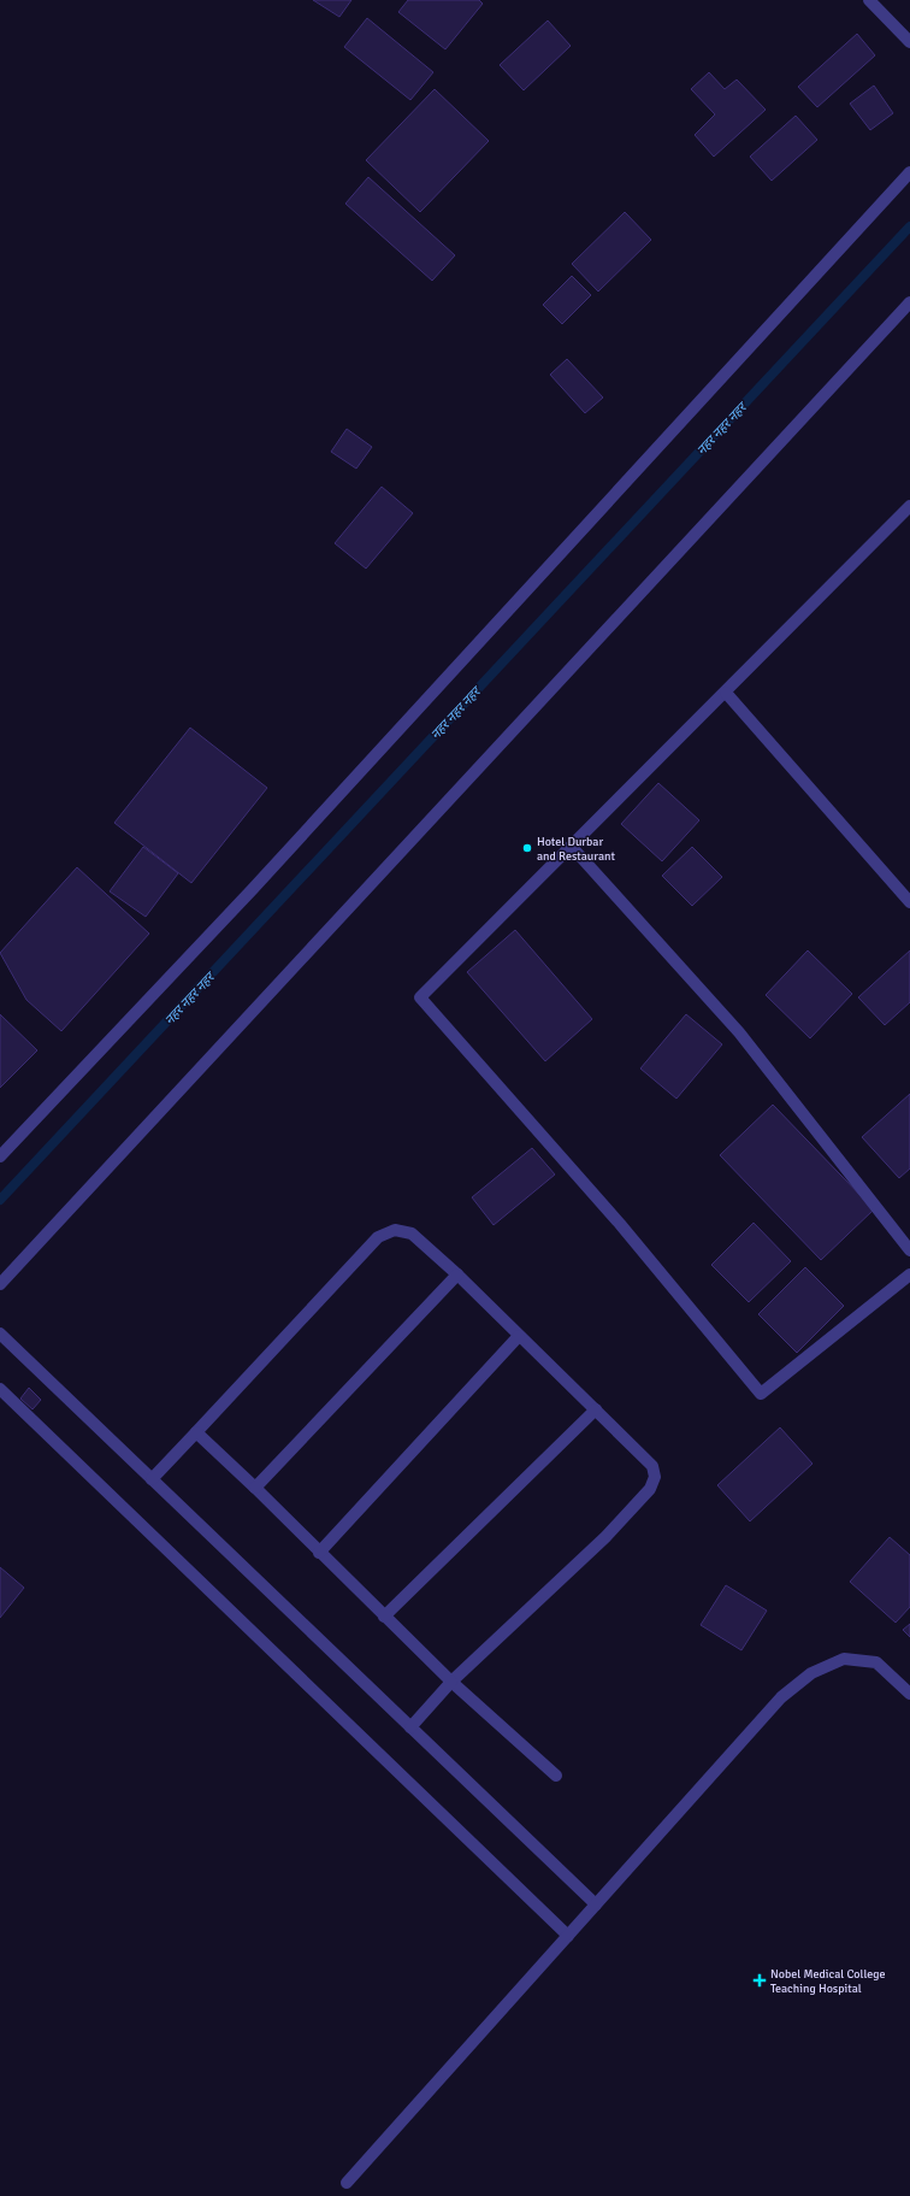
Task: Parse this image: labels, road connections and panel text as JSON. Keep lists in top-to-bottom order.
{
  "water": ["नहर नहर नहर"],
  "places": {
    "other": ["Hotel Durbar and Restaurant"],
    "health": ["Nobel Medical College Teaching Hospital"]
  }
}
